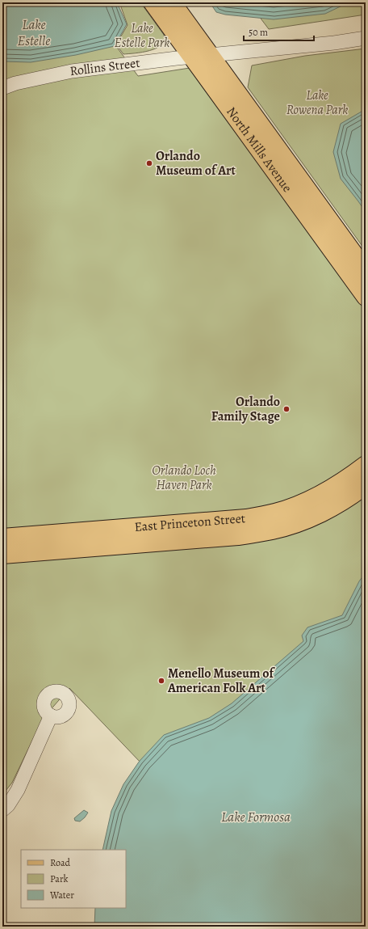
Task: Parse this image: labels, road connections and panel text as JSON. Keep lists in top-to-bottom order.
{
  "streets": {
    "main road": ["North Mills Avenue", "East Princeton Street"],
    "street": ["Rollins Street"]
  },
  "crossings": [
    ["Rollins Street", "North Mills Avenue"]
  ],
  "water": ["Lake Estelle", "Lake Formosa"],
  "parks": ["Lake Estelle Park", "Lake Rowena Park", "Orlando Loch Haven Park"],
  "places": ["Orlando Museum of Art", "Orlando Family Stage", "Menello Museum of American Folk Art"],
  "legend": ["Road", "Park", "Water"],
  "scale_bar": "50 m"
}
